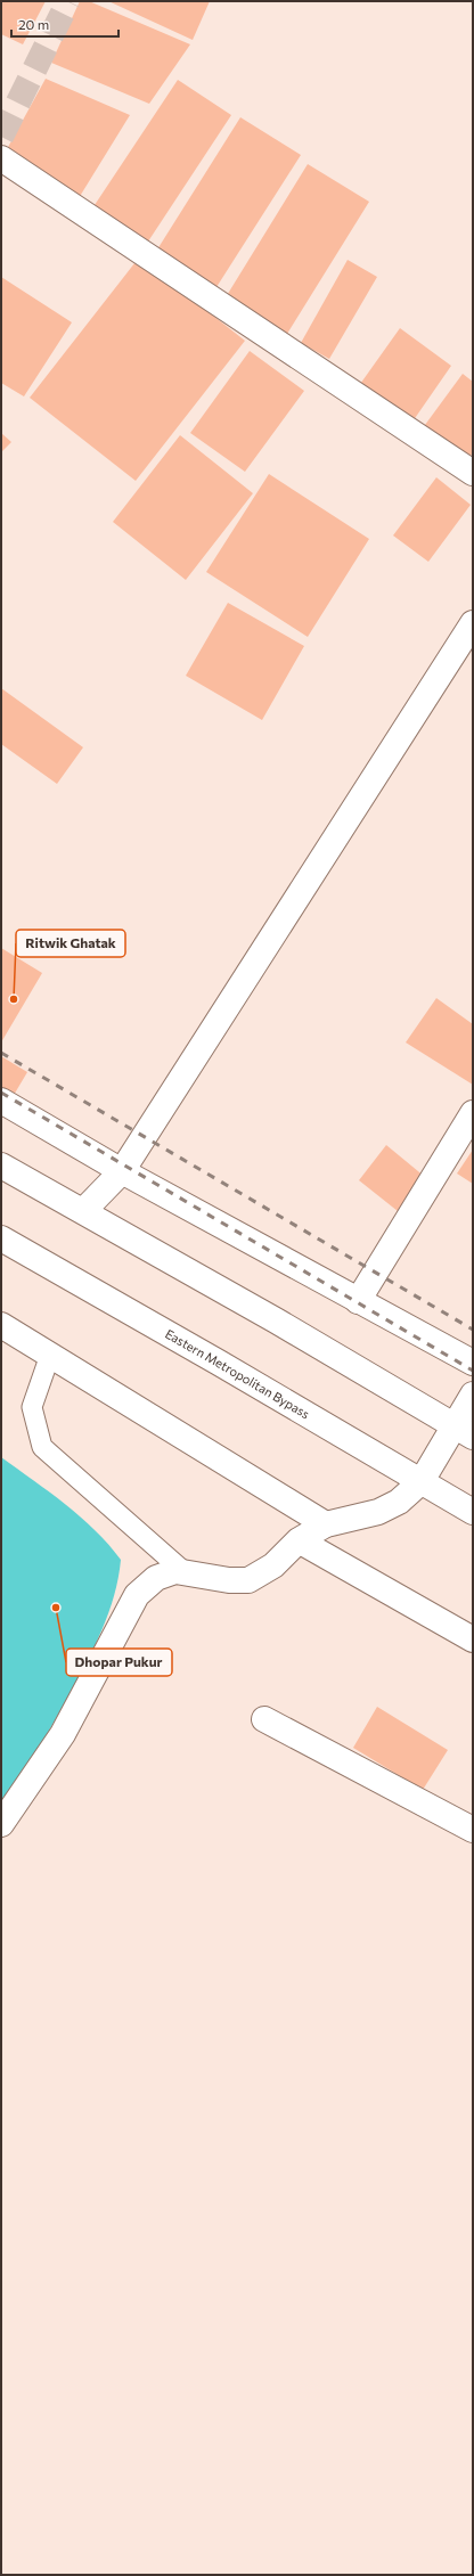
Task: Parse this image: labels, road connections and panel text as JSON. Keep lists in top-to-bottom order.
{
  "streets": {
    "street": ["Eastern Metropolitan Bypass"]
  },
  "places": ["Ritwik Ghatak", "Dhopar Pukur"],
  "scale_bar": "20 m"
}
